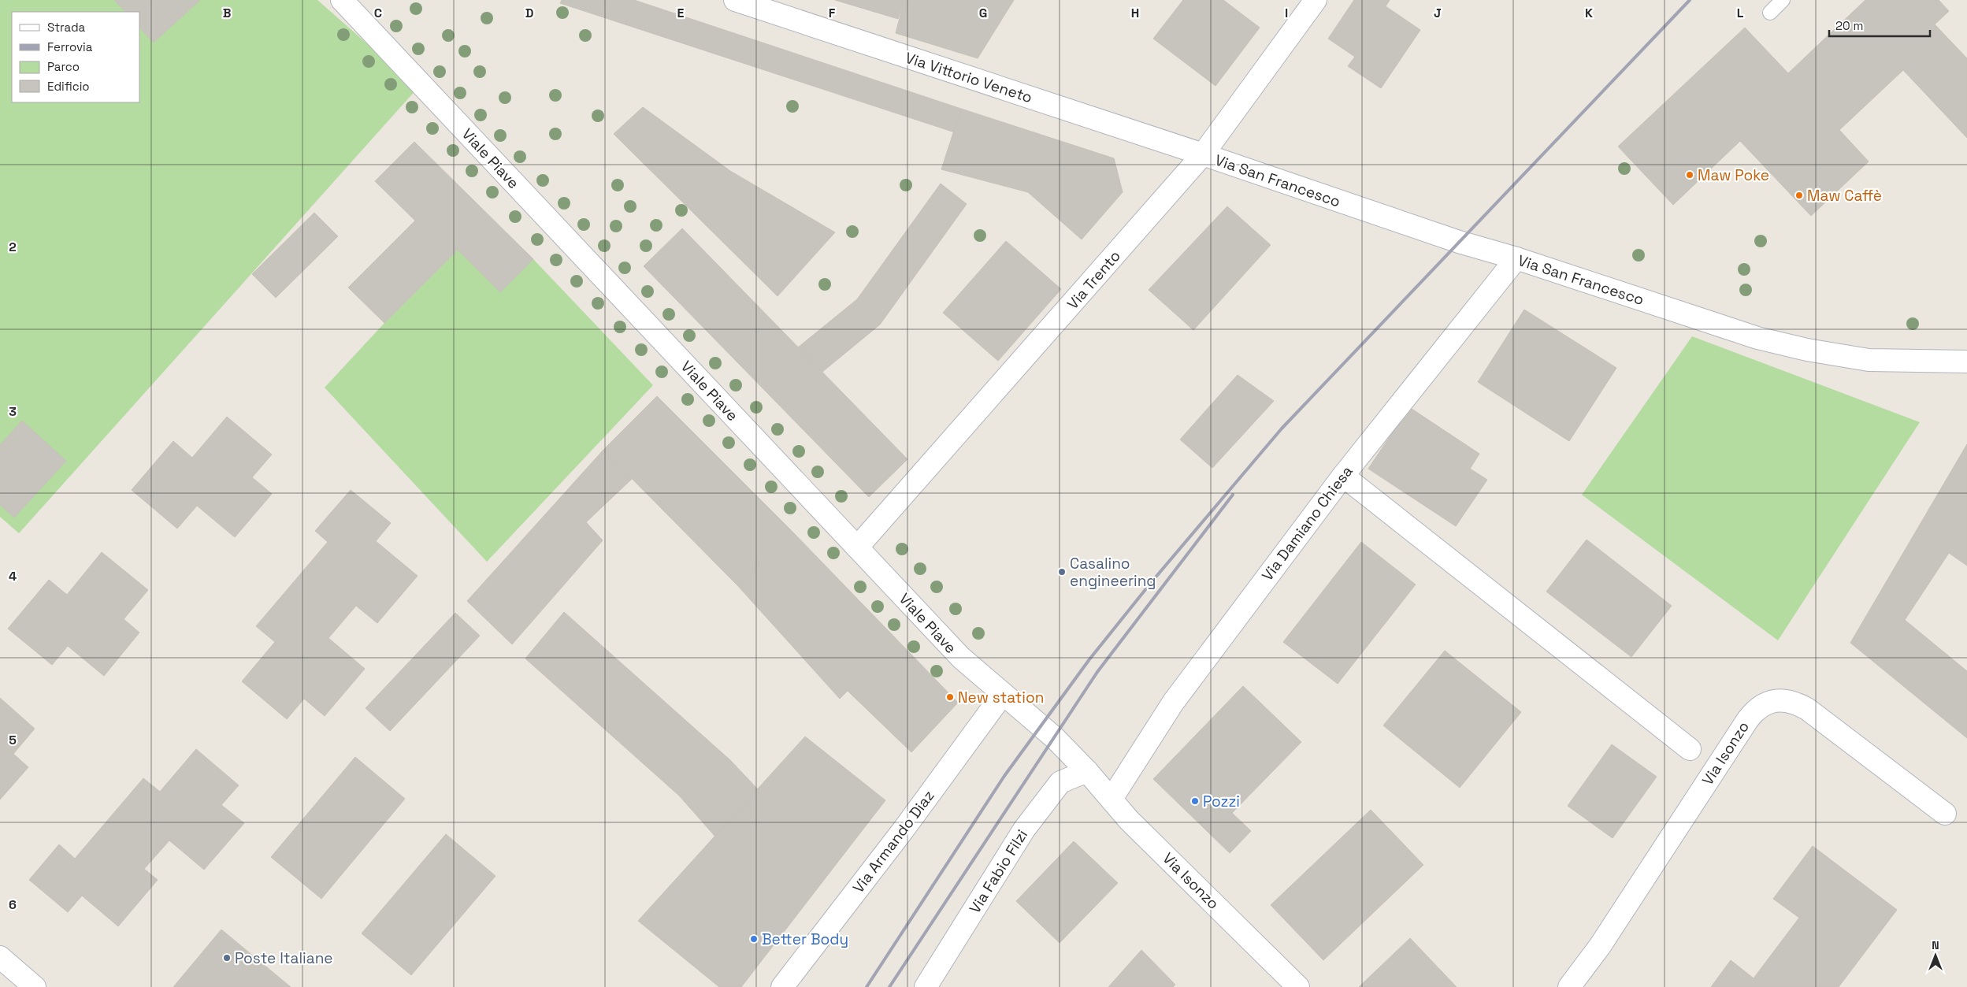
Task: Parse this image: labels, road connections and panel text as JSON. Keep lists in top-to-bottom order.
{
  "streets": {
    "street": [
      "Via Vittorio Veneto",
      "Viale Piave",
      "Via San Francesco",
      "Via Trento",
      "Via Damiano Chiesa",
      "Via Isonzo",
      "Via Armando Diaz",
      "Via Fabio Filzi"
    ]
  },
  "crossings": [
    ["Via Vittorio Veneto", "Via San Francesco"],
    ["Via Vittorio Veneto", "Via Trento"],
    ["Viale Piave", "Via Trento"],
    ["Viale Piave", "Via Isonzo"],
    ["Viale Piave", "Via Armando Diaz"],
    ["Viale Piave", "Via Fabio Filzi"],
    ["Via San Francesco", "Via Trento"],
    ["Via San Francesco", "Via Damiano Chiesa"],
    ["Via Damiano Chiesa", "Via Isonzo"],
    ["Via Isonzo", "Via Fabio Filzi"]
  ],
  "places": [
    "Maw Poke",
    "Maw Caffè",
    "Casalino engineering",
    "New station",
    "Pozzi",
    "Better Body",
    "Poste Italiane"
  ],
  "legend": [
    "Strada",
    "Ferrovia",
    "Parco",
    "Edificio"
  ],
  "scale_bar": "20 m",
  "north": "top",
  "grid": {
    "columns": [
      "B",
      "C",
      "D",
      "E",
      "F",
      "G",
      "H",
      "I",
      "J",
      "K",
      "L"
    ],
    "rows": [
      "2",
      "3",
      "4",
      "5",
      "6"
    ]
  }
}
